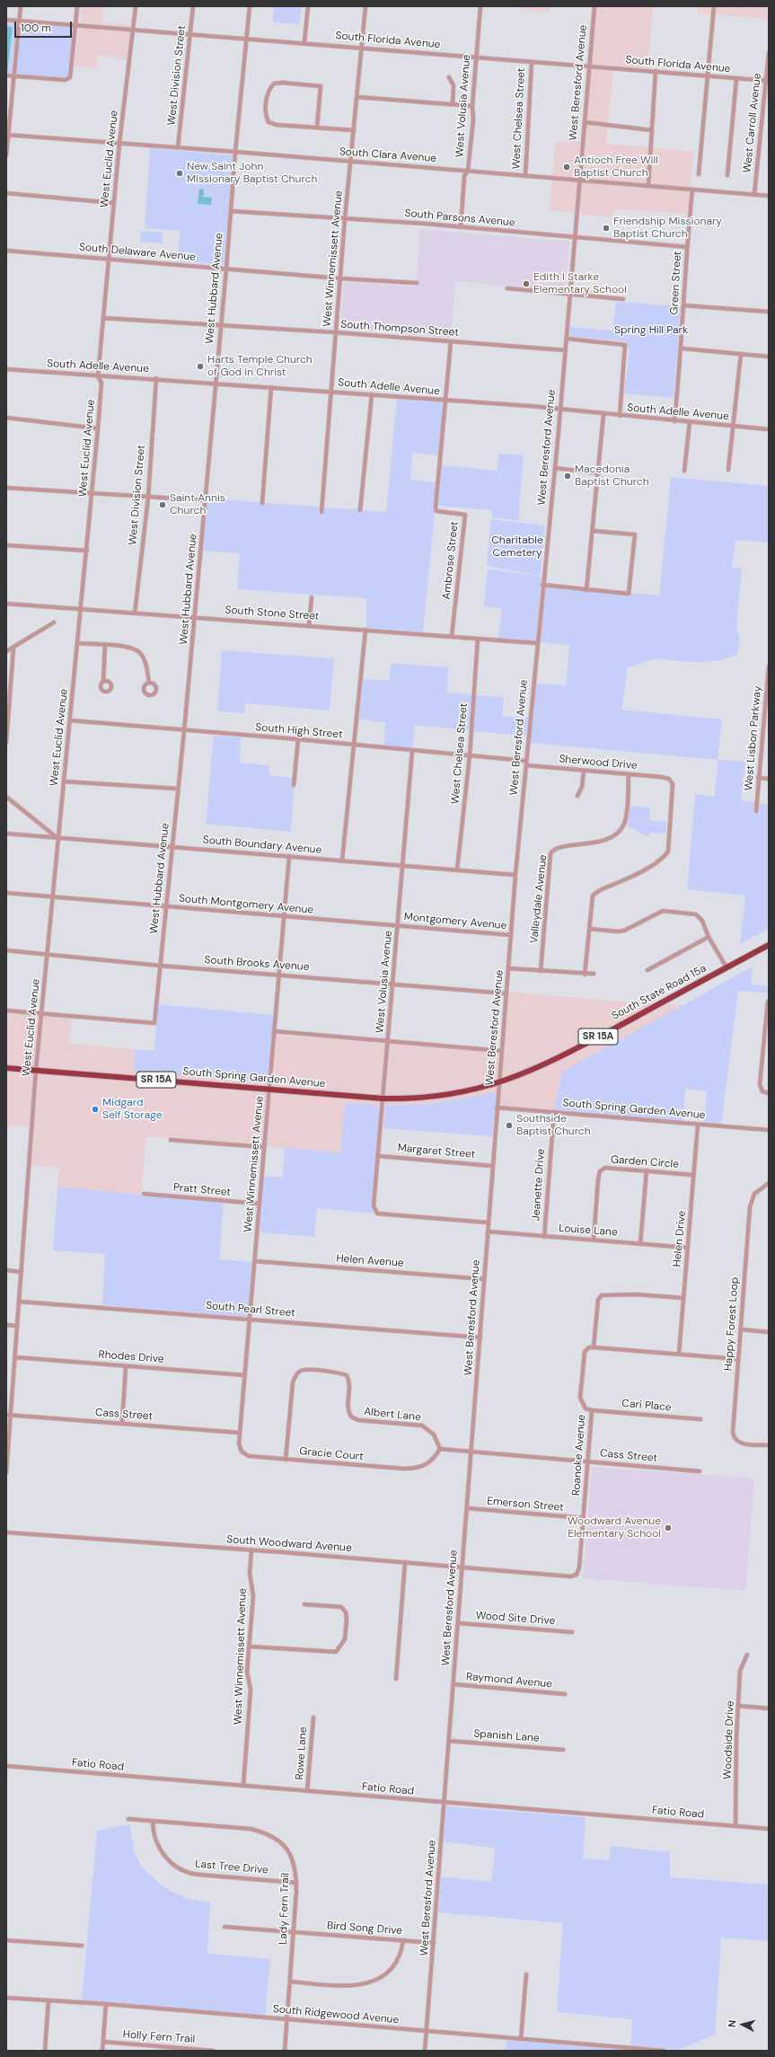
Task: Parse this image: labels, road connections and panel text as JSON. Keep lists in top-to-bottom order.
{
  "streets": {
    "highway": ["South State Road 15a", "SR 15A", "South Spring Garden Avenue"],
    "street": [
      "South Florida Avenue",
      "West Division Street",
      "West Beresford Avenue",
      "West Volusia Avenue",
      "West Chelsea Street",
      "West Carroll Avenue",
      "South Clara Avenue",
      "West Euclid Avenue",
      "South Parsons Avenue",
      "South Delaware Avenue",
      "West Winnemissett Avenue",
      "Green Street",
      "West Hubbard Avenue",
      "South Thompson Street",
      "South Adelle Avenue",
      "Ambrose Street",
      "South Stone Street",
      "South High Street",
      "West Lisbon Parkway",
      "Sherwood Drive",
      "South Boundary Avenue",
      "Valleydale Avenue",
      "South Montgomery Avenue",
      "Montgomery Avenue",
      "South Brooks Avenue",
      "Margaret Street",
      "Garden Circle",
      "Jeanette Drive",
      "Pratt Street",
      "Louise Lane",
      "Helen Drive",
      "Helen Avenue",
      "South Pearl Street",
      "Happy Forest Loop",
      "Rhodes Drive",
      "Cari Place",
      "Cass Street",
      "Albert Lane",
      "Gracie Court",
      "Roanoke Avenue",
      "Emerson Street",
      "South Woodward Avenue",
      "Wood Site Drive",
      "Raymond Avenue",
      "Spanish Lane",
      "Woodside Drive",
      "Rowe Lane",
      "Fatio Road",
      "Last Tree Drive",
      "Lady Fern Trail",
      "Bird Song Drive",
      "South Ridgewood Avenue",
      "Holly Fern Trail"
    ]
  },
  "crossings": [
    ["South Florida Avenue", "West Division Street"],
    ["South Florida Avenue", "West Beresford Avenue"],
    ["South Florida Avenue", "West Volusia Avenue"],
    ["South Florida Avenue", "West Chelsea Street"],
    ["South Florida Avenue", "West Carroll Avenue"],
    ["South Florida Avenue", "West Euclid Avenue"],
    ["South Florida Avenue", "West Winnemissett Avenue"],
    ["South Florida Avenue", "West Hubbard Avenue"],
    ["West Division Street", "South Clara Avenue"],
    ["West Division Street", "South Adelle Avenue"],
    ["West Division Street", "South Stone Street"],
    ["West Beresford Avenue", "West Volusia Avenue"],
    ["West Beresford Avenue", "South Clara Avenue"],
    ["West Beresford Avenue", "South Parsons Avenue"],
    ["West Beresford Avenue", "South Thompson Street"],
    ["West Beresford Avenue", "South Adelle Avenue"],
    ["West Beresford Avenue", "South Stone Street"],
    ["West Beresford Avenue", "South High Street"],
    ["West Beresford Avenue", "Sherwood Drive"],
    ["West Beresford Avenue", "South Boundary Avenue"],
    ["West Beresford Avenue", "Montgomery Avenue"],
    ["West Beresford Avenue", "South Brooks Avenue"],
    ["West Beresford Avenue", "South State Road 15a"],
    ["West Beresford Avenue", "South Spring Garden Avenue"],
    ["West Beresford Avenue", "Margaret Street"],
    ["West Beresford Avenue", "Louise Lane"],
    ["West Beresford Avenue", "Helen Avenue"],
    ["West Beresford Avenue", "South Pearl Street"],
    ["West Beresford Avenue", "Cass Street"],
    ["West Beresford Avenue", "Emerson Street"],
    ["West Beresford Avenue", "South Woodward Avenue"],
    ["West Beresford Avenue", "Wood Site Drive"],
    ["West Beresford Avenue", "Raymond Avenue"],
    ["West Beresford Avenue", "Spanish Lane"],
    ["West Beresford Avenue", "Fatio Road"],
    ["West Beresford Avenue", "Bird Song Drive"],
    ["West Beresford Avenue", "South Ridgewood Avenue"],
    ["West Volusia Avenue", "South Clara Avenue"],
    ["West Volusia Avenue", "South Parsons Avenue"],
    ["West Volusia Avenue", "South High Street"],
    ["West Volusia Avenue", "South Boundary Avenue"],
    ["West Volusia Avenue", "South Montgomery Avenue"],
    ["West Volusia Avenue", "Montgomery Avenue"],
    ["West Volusia Avenue", "South Brooks Avenue"],
    ["West Volusia Avenue", "South Spring Garden Avenue"],
    ["West Volusia Avenue", "Margaret Street"],
    ["West Chelsea Street", "South Clara Avenue"],
    ["West Chelsea Street", "South Stone Street"],
    ["West Chelsea Street", "South High Street"],
    ["West Chelsea Street", "South Boundary Avenue"],
    ["West Carroll Avenue", "South Clara Avenue"],
    ["South Clara Avenue", "West Euclid Avenue"],
    ["South Clara Avenue", "West Winnemissett Avenue"],
    ["South Clara Avenue", "Green Street"],
    ["South Clara Avenue", "West Hubbard Avenue"],
    ["West Euclid Avenue", "South Delaware Avenue"],
    ["West Euclid Avenue", "West Hubbard Avenue"],
    ["West Euclid Avenue", "South Thompson Street"],
    ["West Euclid Avenue", "South Adelle Avenue"],
    ["West Euclid Avenue", "South Stone Street"],
    ["West Euclid Avenue", "South High Street"],
    ["West Euclid Avenue", "South Boundary Avenue"],
    ["West Euclid Avenue", "South Montgomery Avenue"],
    ["West Euclid Avenue", "South Brooks Avenue"],
    ["West Euclid Avenue", "South Spring Garden Avenue"],
    ["West Euclid Avenue", "South Pearl Street"],
    ["West Euclid Avenue", "Rhodes Drive"],
    ["West Euclid Avenue", "Cass Street"],
    ["South Parsons Avenue", "West Winnemissett Avenue"],
    ["South Parsons Avenue", "Green Street"],
    ["South Parsons Avenue", "West Hubbard Avenue"],
    ["South Delaware Avenue", "West Winnemissett Avenue"],
    ["South Delaware Avenue", "West Hubbard Avenue"],
    ["West Winnemissett Avenue", "South Thompson Street"],
    ["West Winnemissett Avenue", "South Adelle Avenue"],
    ["West Winnemissett Avenue", "South Boundary Avenue"],
    ["West Winnemissett Avenue", "South Montgomery Avenue"],
    ["West Winnemissett Avenue", "South Brooks Avenue"],
    ["West Winnemissett Avenue", "South Spring Garden Avenue"],
    ["West Winnemissett Avenue", "Pratt Street"],
    ["West Winnemissett Avenue", "Helen Avenue"],
    ["West Winnemissett Avenue", "South Pearl Street"],
    ["West Winnemissett Avenue", "Rhodes Drive"],
    ["West Winnemissett Avenue", "Cass Street"],
    ["West Winnemissett Avenue", "Gracie Court"],
    ["West Winnemissett Avenue", "South Woodward Avenue"],
    ["West Winnemissett Avenue", "Fatio Road"],
    ["Green Street", "South Adelle Avenue"],
    ["West Hubbard Avenue", "South Thompson Street"],
    ["West Hubbard Avenue", "South Adelle Avenue"],
    ["West Hubbard Avenue", "South Stone Street"],
    ["West Hubbard Avenue", "South High Street"],
    ["West Hubbard Avenue", "South Boundary Avenue"],
    ["West Hubbard Avenue", "South Montgomery Avenue"],
    ["West Hubbard Avenue", "South Brooks Avenue"],
    ["South Adelle Avenue", "Ambrose Street"],
    ["Ambrose Street", "South Stone Street"],
    ["Sherwood Drive", "Valleydale Avenue"],
    ["South Montgomery Avenue", "Montgomery Avenue"],
    ["South State Road 15a", "South Spring Garden Avenue"],
    ["South Spring Garden Avenue", "Jeanette Drive"],
    ["South Spring Garden Avenue", "Helen Drive"],
    ["Garden Circle", "Louise Lane"],
    ["Garden Circle", "Helen Drive"],
    ["Jeanette Drive", "Louise Lane"],
    ["Louise Lane", "Helen Drive"],
    ["Cari Place", "Roanoke Avenue"],
    ["Cass Street", "Roanoke Avenue"],
    ["Albert Lane", "Gracie Court"],
    ["Roanoke Avenue", "Emerson Street"],
    ["Roanoke Avenue", "South Woodward Avenue"],
    ["Woodside Drive", "Fatio Road"],
    ["Rowe Lane", "Fatio Road"],
    ["Last Tree Drive", "Lady Fern Trail"],
    ["Lady Fern Trail", "Bird Song Drive"],
    ["Lady Fern Trail", "South Ridgewood Avenue"]
  ],
  "parks": ["Spring Hill Park", "Charitable Cemetery"],
  "places": [
    "Antioch Free Will Baptist Church",
    "New Saint John Missionary Baptist Church",
    "Friendship Missionary Baptist Church",
    "Edith I Starke Elementary School",
    "Harts Temple Church of God in Christ",
    "Macedonia Baptist Church",
    "Saint Annis Church",
    "Midgard Self Storage",
    "Southside Baptist Church",
    "Woodward Avenue Elementary School"
  ],
  "scale_bar": "100 m",
  "north": "left"
}
